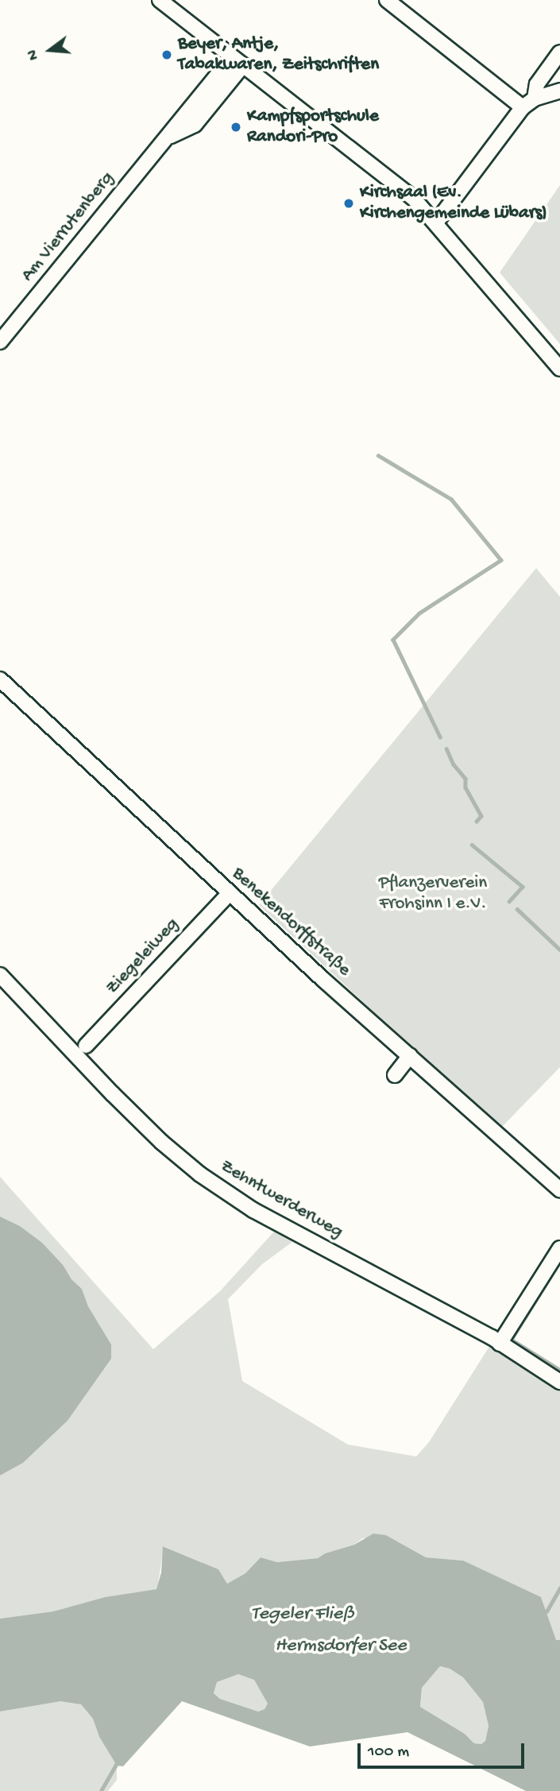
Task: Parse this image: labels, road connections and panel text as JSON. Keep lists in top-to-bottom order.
{
  "streets": {
    "street": [
      "Am Vierrutenberg",
      "Benekendorffstraße",
      "Ziegeleiweg",
      "Zehntwerderweg"
    ]
  },
  "crossings": [
    ["Benekendorffstraße", "Ziegeleiweg"]
  ],
  "water": ["Tegeler Fließ", "Hermsdorfer See"],
  "parks": ["Pflanzerverein Frohsinn I e.V."],
  "places": ["Beyer, Antje, Tabakwaren, Zeitschriften", "Kampfsportschule Randori-Pro", "Kirchsaal (Ev. Kirchengemeinde Lübars)"],
  "scale_bar": "100 m",
  "north": "left"
}
